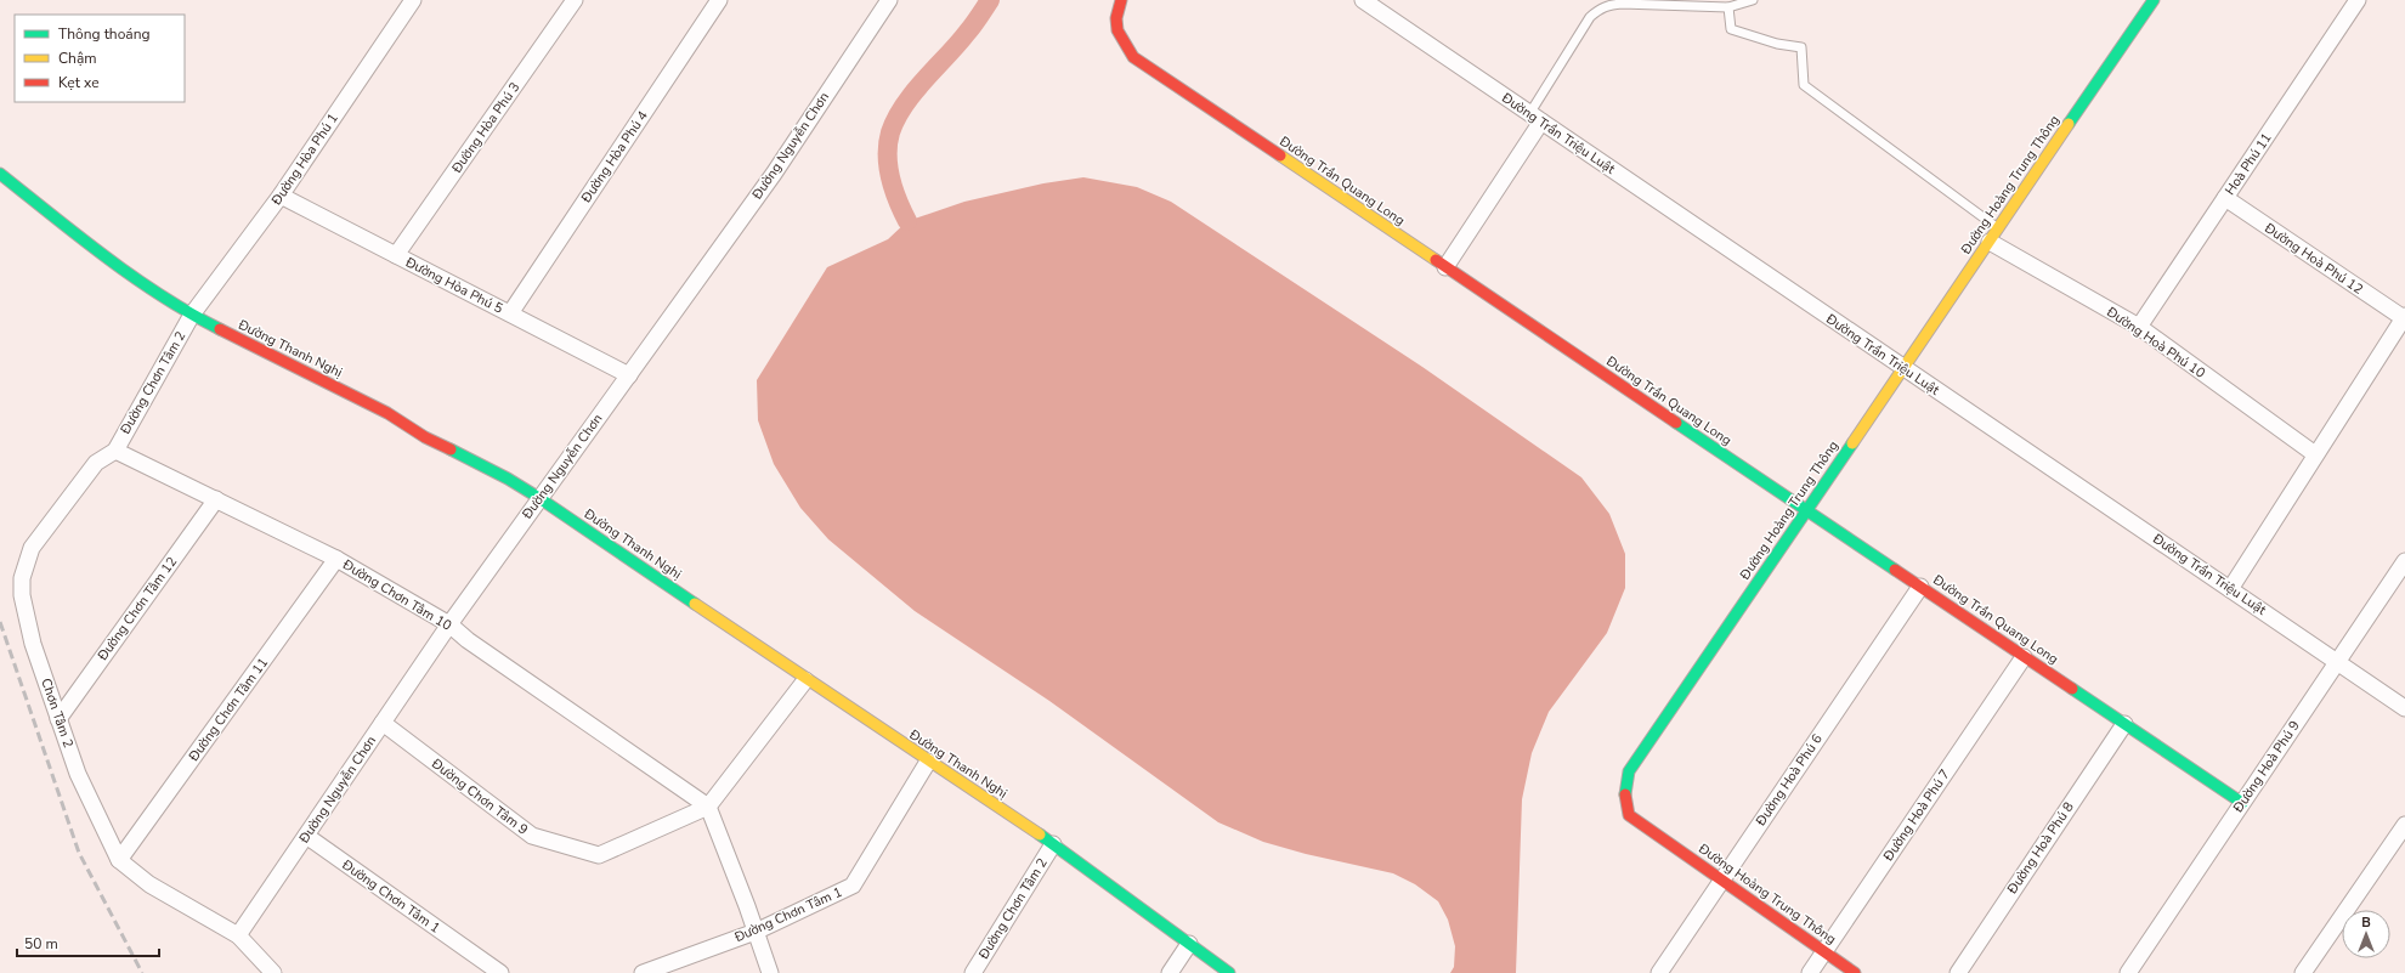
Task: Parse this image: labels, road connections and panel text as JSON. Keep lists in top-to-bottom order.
{
  "streets": {
    "street": [
      "Đường Hòa Phú 3",
      "Đường Trần Triệu Luật",
      "Đường Nguyễn Chơn",
      "Đường Hòa Phú 4",
      "Đường Hòa Phú 1",
      "Hoà Phú 11",
      "Đường Trần Quang Long",
      "Đường Hoàng Trung Thông",
      "Đường Hoà Phú 12",
      "Đường Hòa Phú 5",
      "Đường Hoà Phú 10",
      "Đường Thanh Nghị",
      "Đường Chơn Tâm 2",
      "Đường Chơn Tâm 10",
      "Đường Chơn Tâm 12",
      "Đường Chơn Tâm 11",
      "Chơn Tâm 2",
      "Đường Hoà Phú 9",
      "Đường Hoà Phú 6",
      "Đường Chơn Tâm 9",
      "Đường Hoà Phú 7",
      "Đường Hoà Phú 8",
      "Đường Chơn Tâm 1"
    ]
  },
  "crossings": [
    ["Đường Hòa Phú 3", "Đường Hòa Phú 5"],
    ["Đường Trần Triệu Luật", "Đường Hoàng Trung Thông"],
    ["Đường Trần Triệu Luật", "Đường Hoà Phú 9"],
    ["Đường Nguyễn Chơn", "Đường Hòa Phú 5"],
    ["Đường Nguyễn Chơn", "Đường Thanh Nghị"],
    ["Đường Nguyễn Chơn", "Đường Chơn Tâm 10"],
    ["Đường Nguyễn Chơn", "Chơn Tâm 2"],
    ["Đường Nguyễn Chơn", "Đường Chơn Tâm 9"],
    ["Đường Nguyễn Chơn", "Đường Chơn Tâm 1"],
    ["Đường Hòa Phú 4", "Đường Hòa Phú 5"],
    ["Đường Hòa Phú 1", "Đường Hòa Phú 5"],
    ["Đường Hòa Phú 1", "Đường Thanh Nghị"],
    ["Đường Hòa Phú 1", "Đường Chơn Tâm 2"],
    ["Hoà Phú 11", "Đường Hoà Phú 12"],
    ["Hoà Phú 11", "Đường Hoà Phú 10"],
    ["Đường Trần Quang Long", "Đường Hoàng Trung Thông"],
    ["Đường Trần Quang Long", "Đường Hoà Phú 9"],
    ["Đường Trần Quang Long", "Đường Hoà Phú 6"],
    ["Đường Trần Quang Long", "Đường Hoà Phú 7"],
    ["Đường Trần Quang Long", "Đường Hoà Phú 8"],
    ["Đường Hoàng Trung Thông", "Đường Hoà Phú 10"],
    ["Đường Hoàng Trung Thông", "Đường Hoà Phú 6"],
    ["Đường Hoàng Trung Thông", "Đường Hoà Phú 7"],
    ["Đường Thanh Nghị", "Đường Chơn Tâm 2"],
    ["Đường Thanh Nghị", "Đường Chơn Tâm 9"],
    ["Đường Thanh Nghị", "Đường Chơn Tâm 1"],
    ["Đường Chơn Tâm 2", "Đường Chơn Tâm 10"],
    ["Đường Chơn Tâm 2", "Chơn Tâm 2"],
    ["Đường Chơn Tâm 10", "Đường Chơn Tâm 12"],
    ["Đường Chơn Tâm 10", "Đường Chơn Tâm 11"],
    ["Đường Chơn Tâm 10", "Chơn Tâm 2"],
    ["Đường Chơn Tâm 10", "Đường Chơn Tâm 9"],
    ["Đường Chơn Tâm 12", "Chơn Tâm 2"],
    ["Đường Chơn Tâm 11", "Chơn Tâm 2"]
  ],
  "legend": ["Thông thoáng", "Chậm", "Kẹt xe"],
  "scale_bar": "50 m",
  "north": "top"
}
